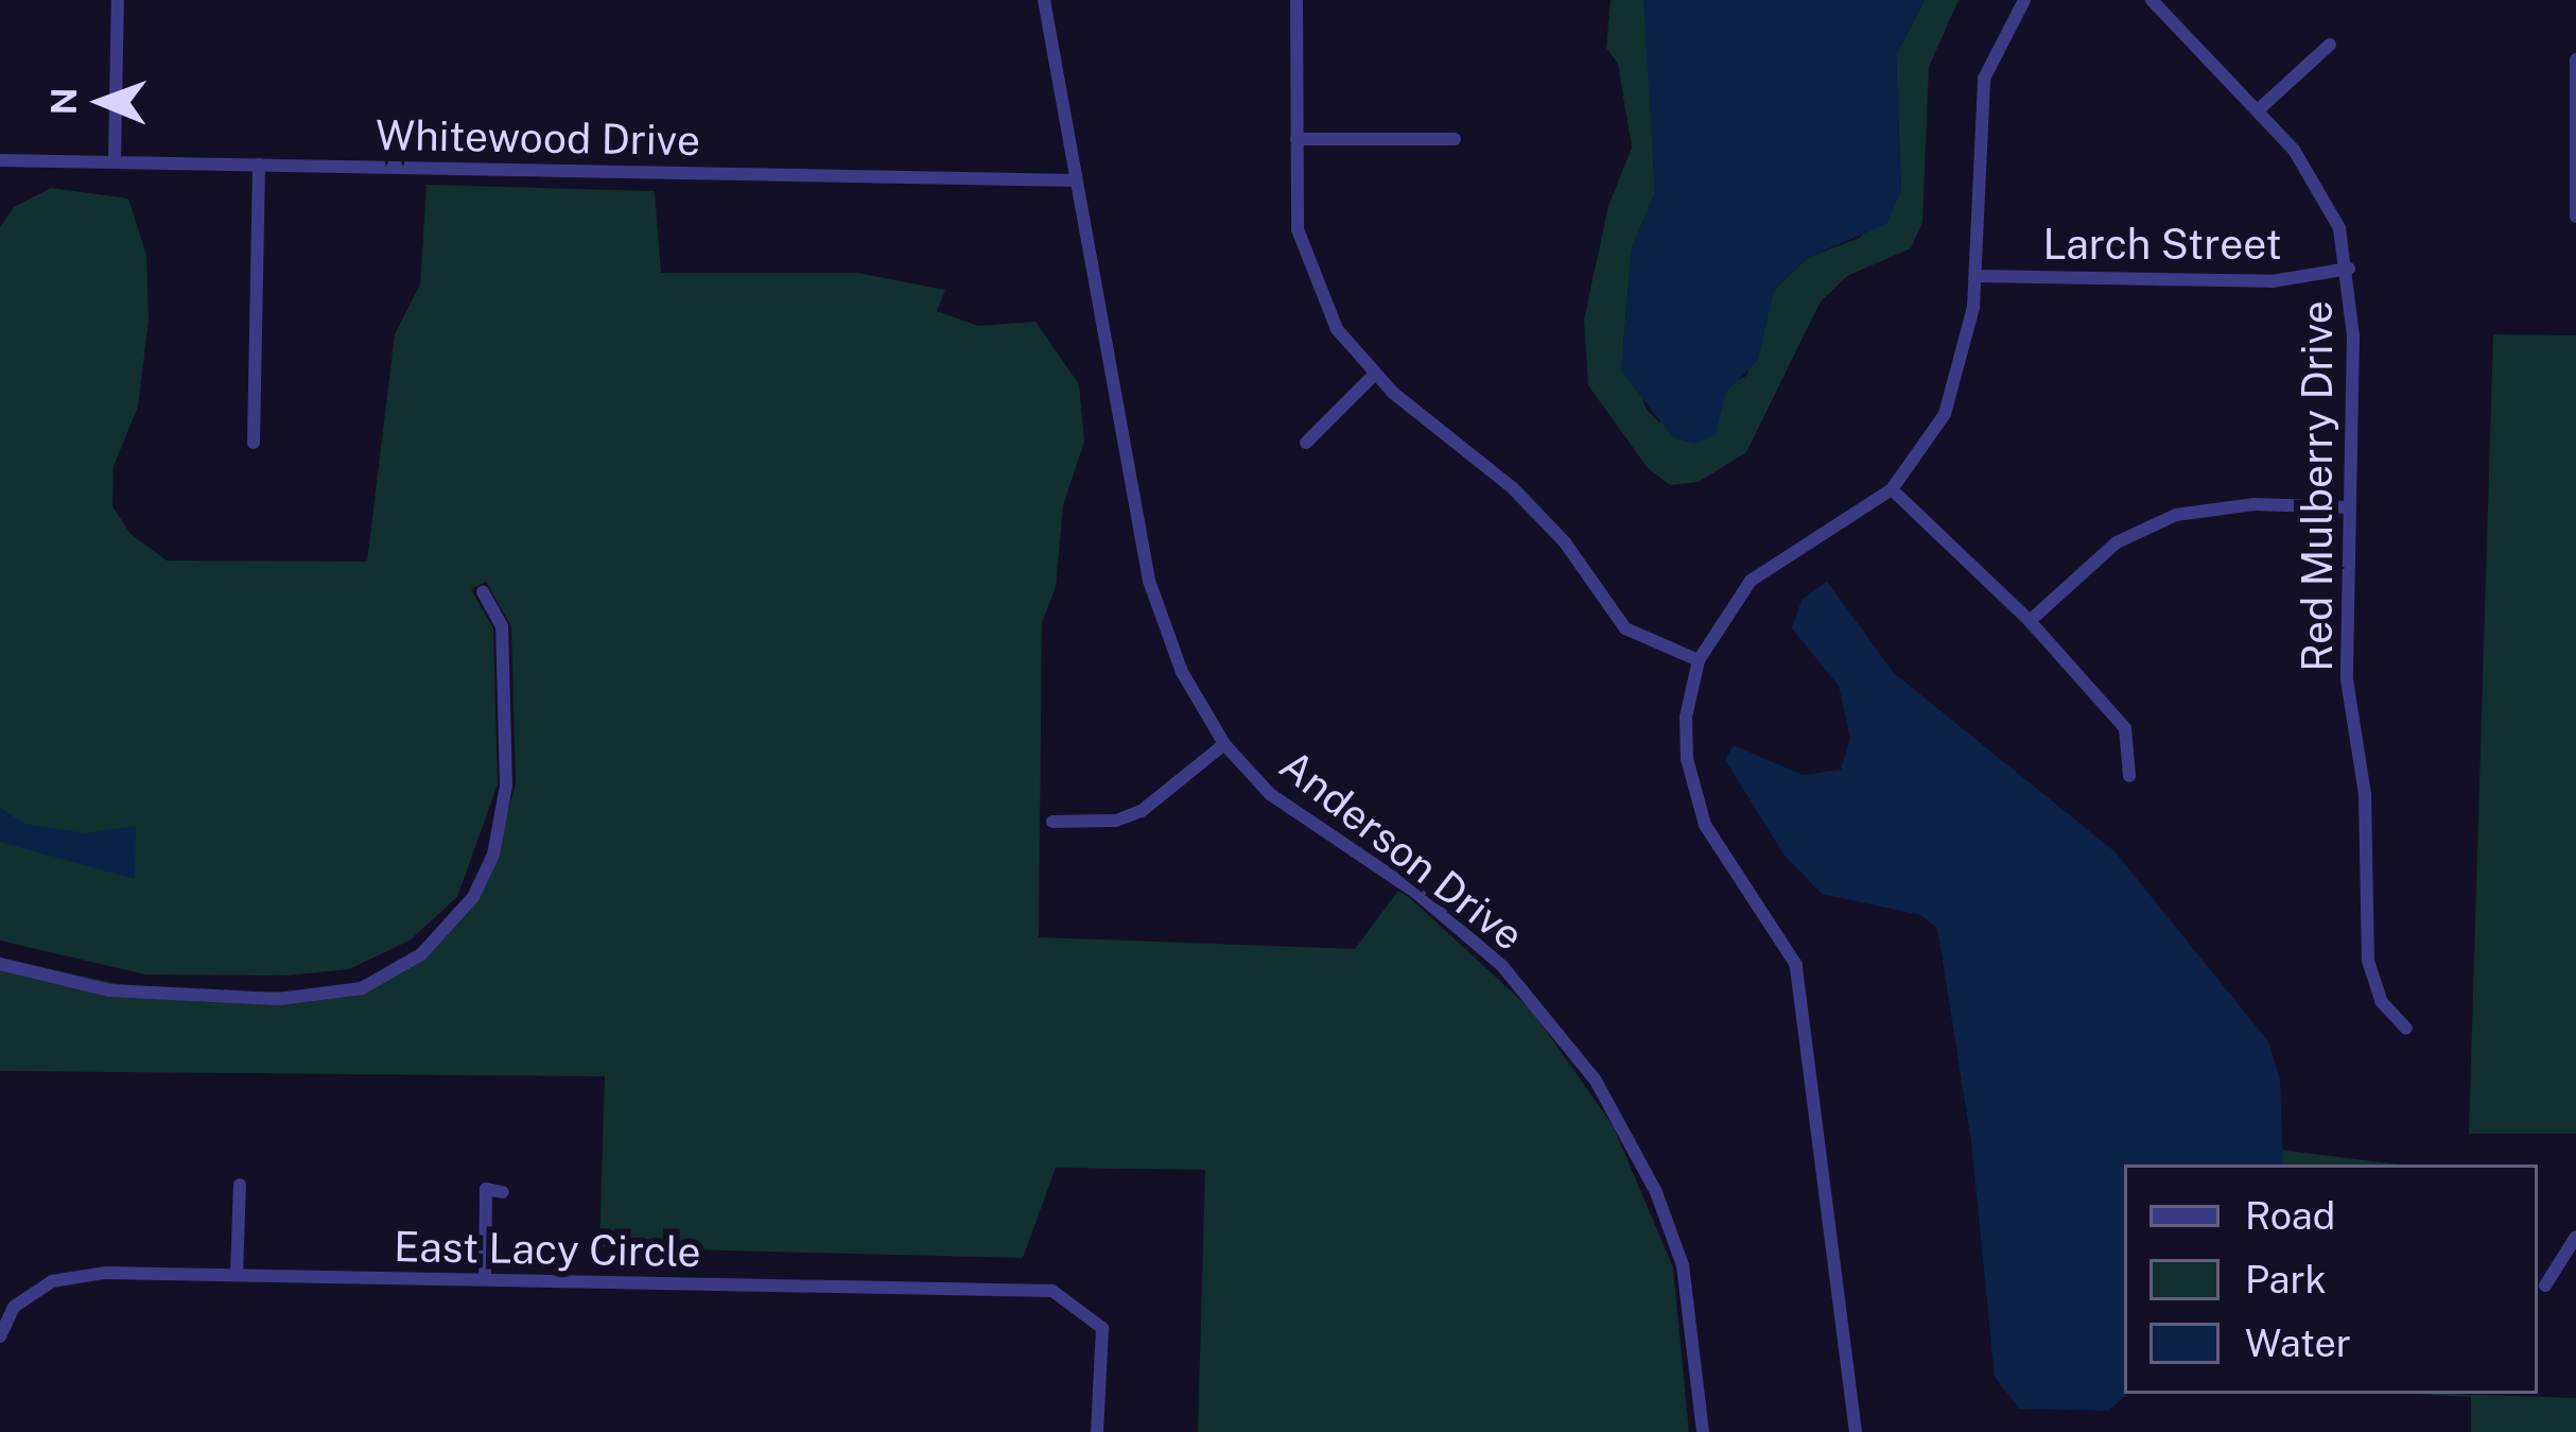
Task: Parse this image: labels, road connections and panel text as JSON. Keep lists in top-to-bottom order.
{
  "streets": {
    "street": [
      "Whitewood Drive",
      "Larch Street",
      "Red Mulberry Drive",
      "Anderson Drive",
      "East Lacy Circle"
    ]
  },
  "crossings": [
    ["Whitewood Drive", "Anderson Drive"],
    ["Larch Street", "Red Mulberry Drive"]
  ],
  "legend": ["Road", "Park", "Water"],
  "north": "left"
}
